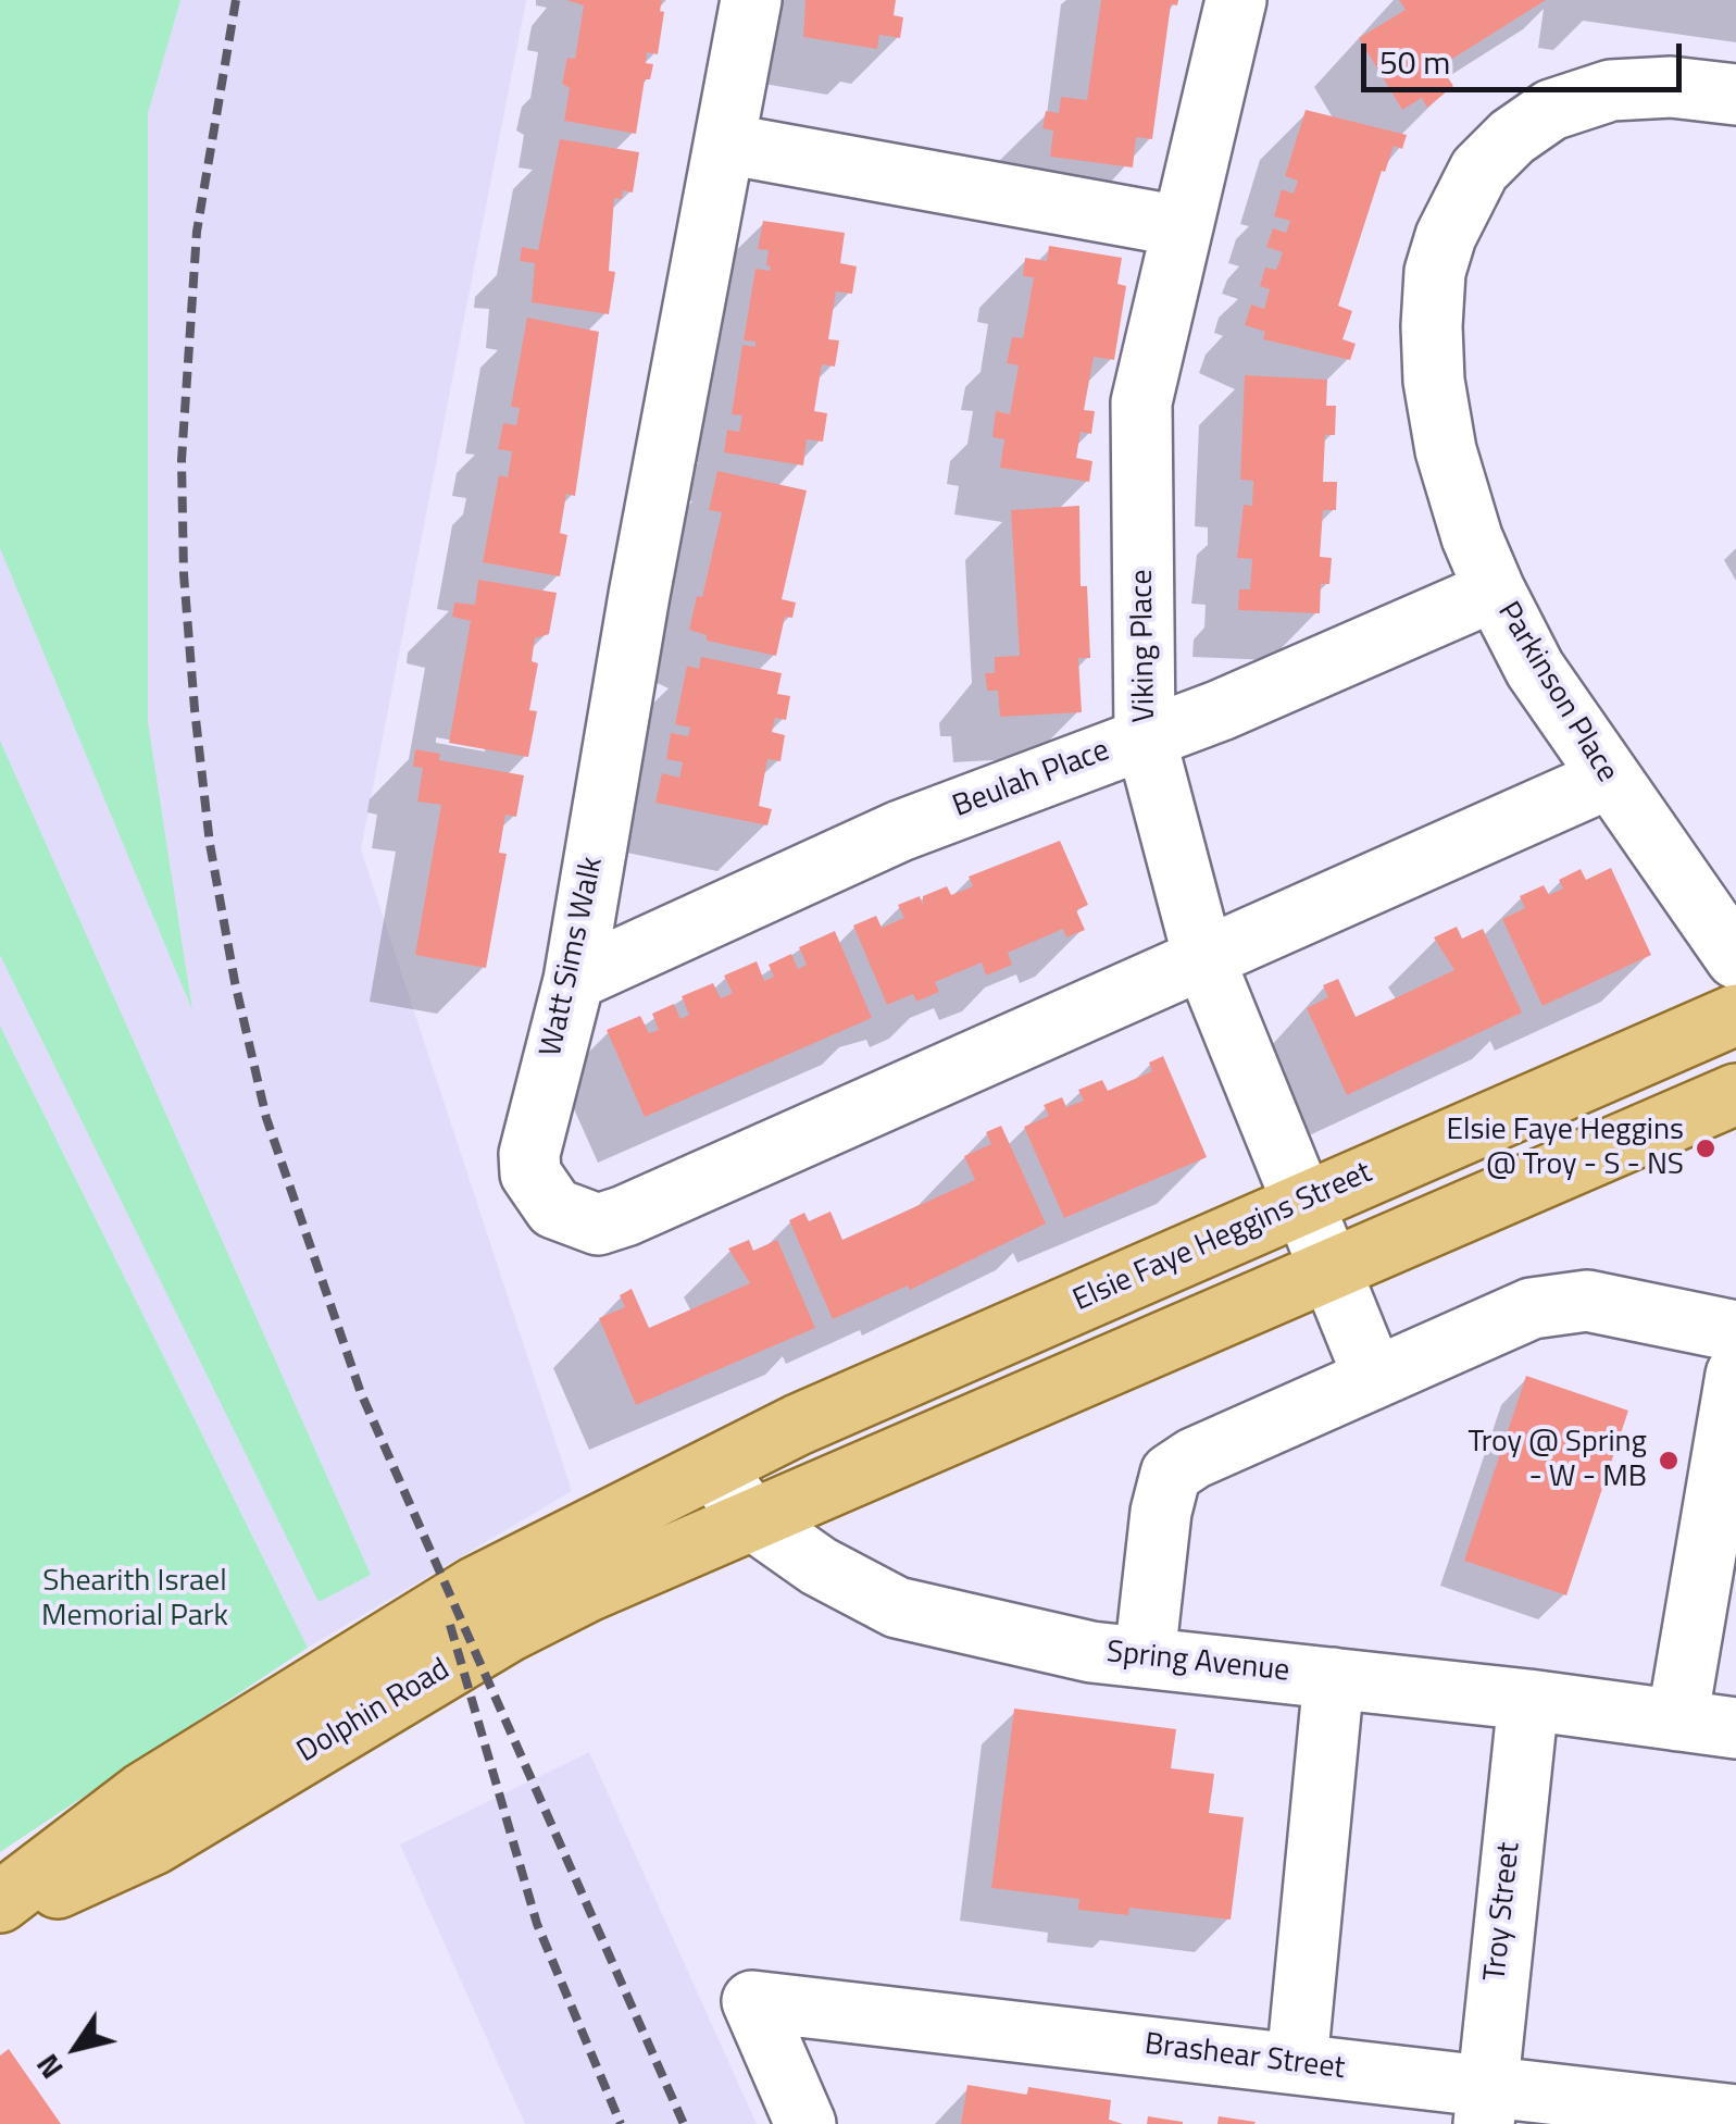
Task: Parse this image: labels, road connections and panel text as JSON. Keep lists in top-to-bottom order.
{
  "streets": {
    "main road": ["Elsie Faye Heggins Street", "Dolphin Road"],
    "street": [
      "Viking Place",
      "Parkinson Place",
      "Beulah Place",
      "Watt Sims Walk",
      "Spring Avenue",
      "Troy Street",
      "Brashear Street"
    ]
  },
  "crossings": [
    ["Viking Place", "Beulah Place"],
    ["Viking Place", "Watt Sims Walk"],
    ["Viking Place", "Elsie Faye Heggins Street"],
    ["Parkinson Place", "Beulah Place"],
    ["Parkinson Place", "Watt Sims Walk"],
    ["Beulah Place", "Watt Sims Walk"],
    ["Elsie Faye Heggins Street", "Spring Avenue"],
    ["Elsie Faye Heggins Street", "Dolphin Road"],
    ["Spring Avenue", "Dolphin Road"],
    ["Spring Avenue", "Troy Street"],
    ["Troy Street", "Brashear Street"]
  ],
  "parks": ["Shearith Israel Memorial Park"],
  "places": ["Elsie Faye Heggins @ Troy - S - NS", "Troy @ Spring - W - MB"],
  "scale_bar": "50 m",
  "north": "bottom left"
}
